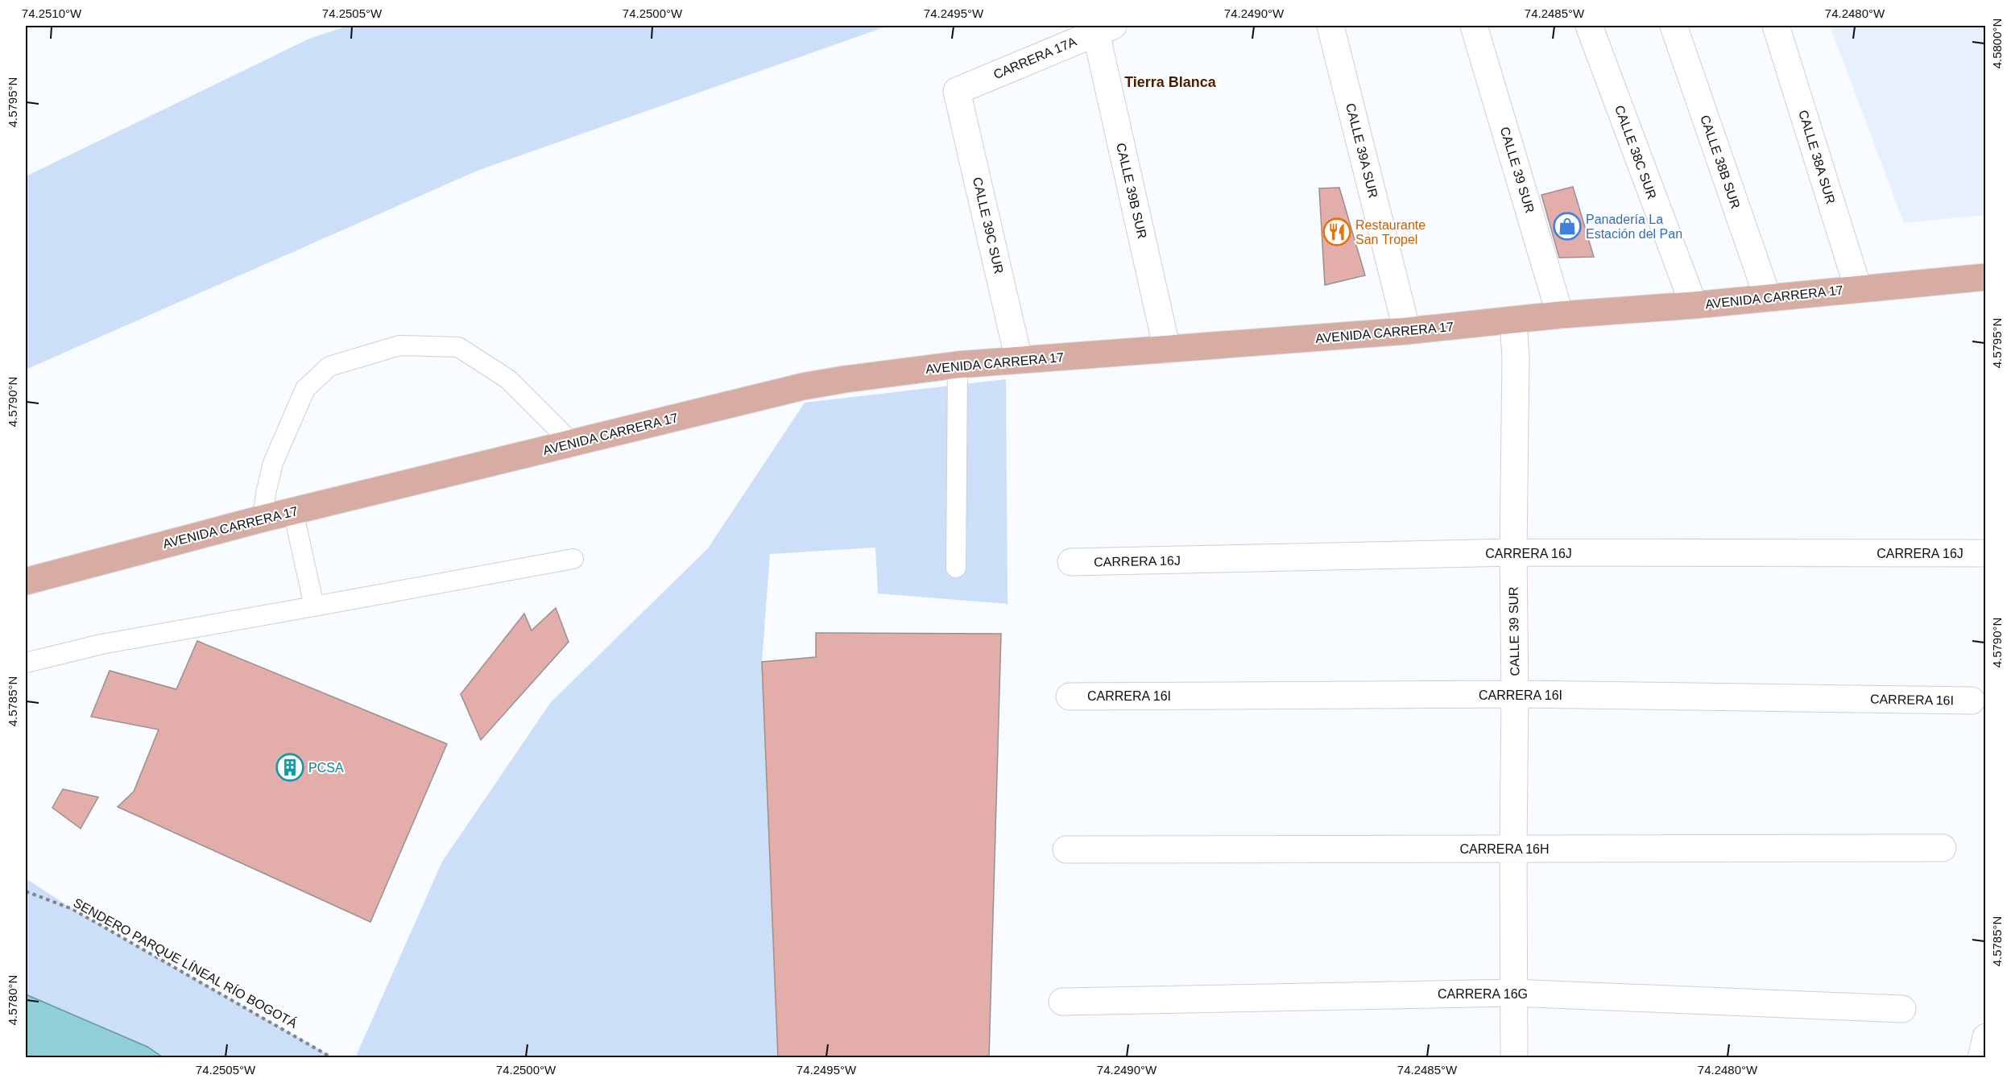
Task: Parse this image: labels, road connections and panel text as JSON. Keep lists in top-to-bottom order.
{
  "streets": {
    "main road": ["AVENIDA CARRERA 17"],
    "street": [
      "CARRERA 17A",
      "CALLE 39A SUR",
      "CALLE 38C SUR",
      "CALLE 38A SUR",
      "CALLE 38B SUR",
      "CALLE 39 SUR",
      "CALLE 39B SUR",
      "CALLE 39C SUR",
      "CARRERA 16J",
      "CARRERA 16I",
      "CARRERA 16H",
      "CARRERA 16G"
    ],
    "path": ["SENDERO PARQUE LÍNEAL RÍO BOGOTÁ"]
  },
  "crossings": [
    ["CARRERA 17A", "CALLE 39B SUR"],
    ["CARRERA 17A", "CALLE 39C SUR"],
    ["CALLE 39A SUR", "AVENIDA CARRERA 17"],
    ["CALLE 38C SUR", "AVENIDA CARRERA 17"],
    ["CALLE 38A SUR", "AVENIDA CARRERA 17"],
    ["CALLE 38B SUR", "AVENIDA CARRERA 17"],
    ["CALLE 39 SUR", "AVENIDA CARRERA 17"],
    ["CALLE 39 SUR", "CARRERA 16J"],
    ["CALLE 39 SUR", "CARRERA 16I"],
    ["CALLE 39 SUR", "CARRERA 16H"],
    ["CALLE 39 SUR", "CARRERA 16G"],
    ["CALLE 39B SUR", "AVENIDA CARRERA 17"],
    ["CALLE 39C SUR", "AVENIDA CARRERA 17"]
  ],
  "districts": ["Tierra Blanca"],
  "places": {
    "shop": ["Panadería La Estación del Pan"],
    "restaurant": ["Restaurante San Tropel"],
    "building": ["PCSA"]
  },
  "coordinates": [
    "74.2510°W",
    "74.2505°W",
    "74.2500°W",
    "74.2495°W",
    "74.2490°W",
    "74.2485°W",
    "74.2480°W",
    "4.5800°N",
    "4.5795°N",
    "4.5790°N",
    "4.5785°N",
    "4.5780°N"
  ]
}
